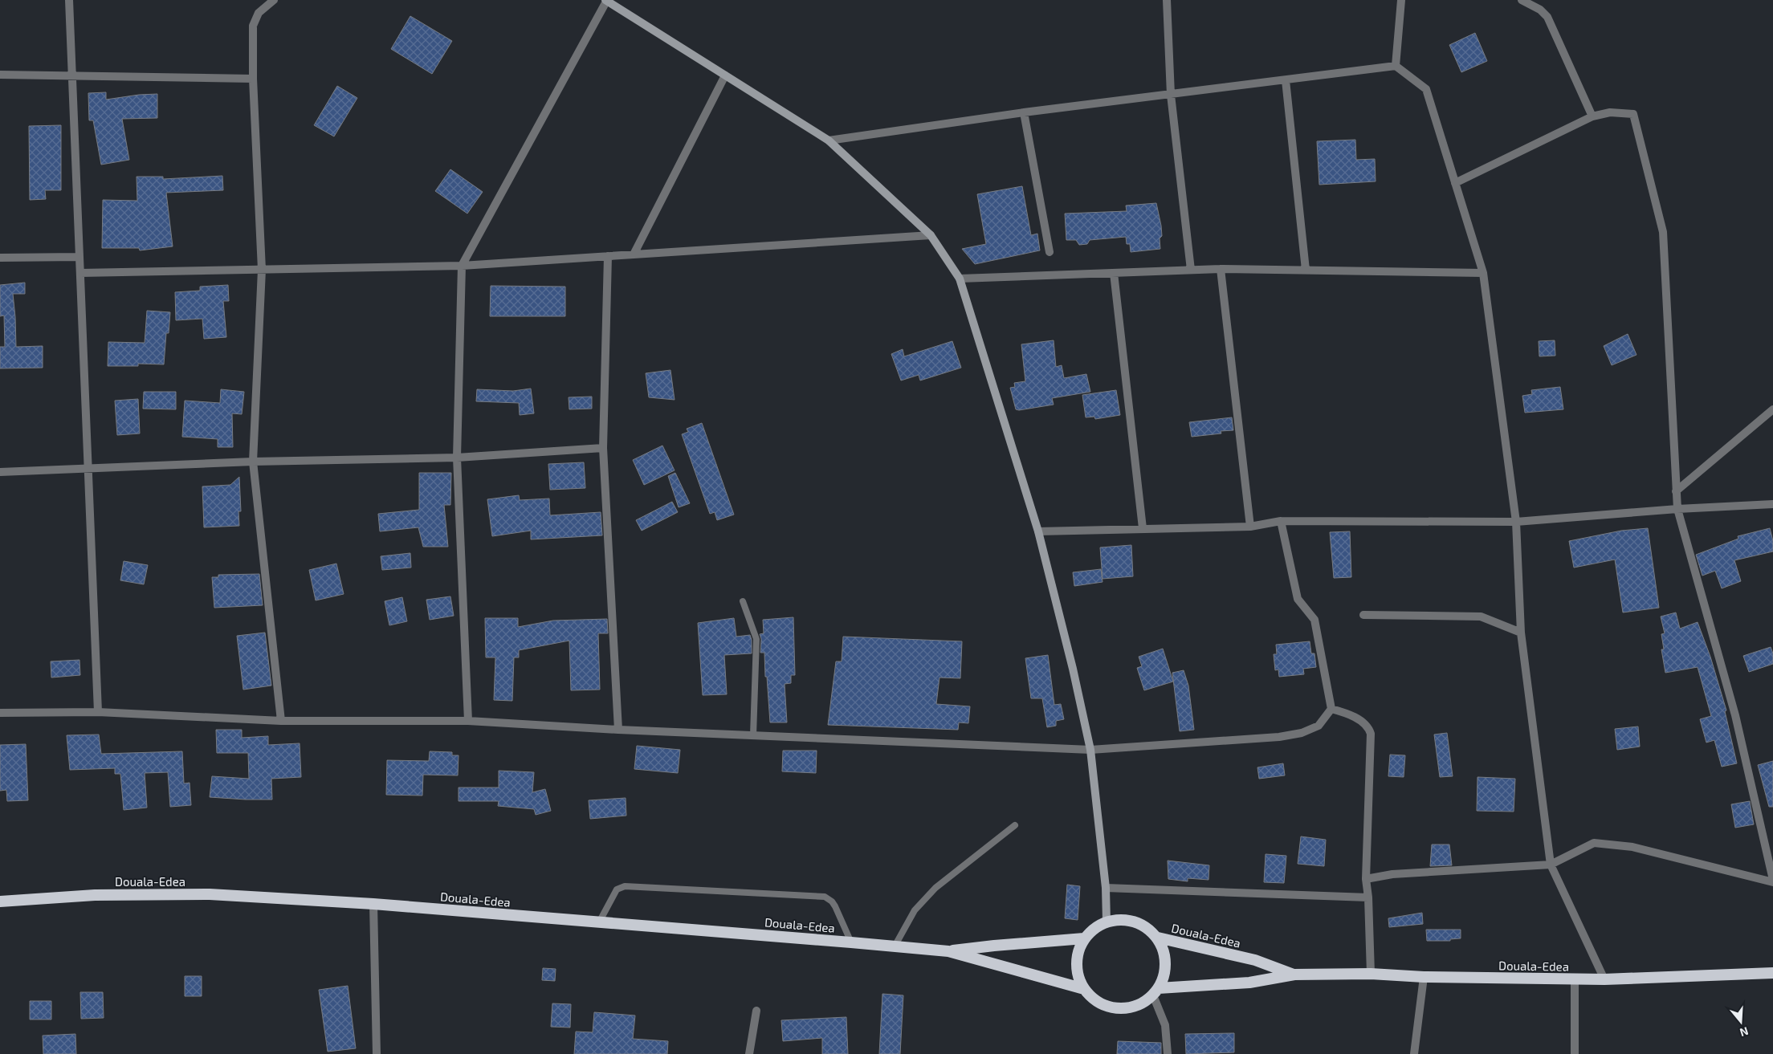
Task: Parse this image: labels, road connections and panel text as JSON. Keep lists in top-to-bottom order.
{
  "streets": {
    "highway": ["Douala-Edea"]
  },
  "north": "bottom"
}
